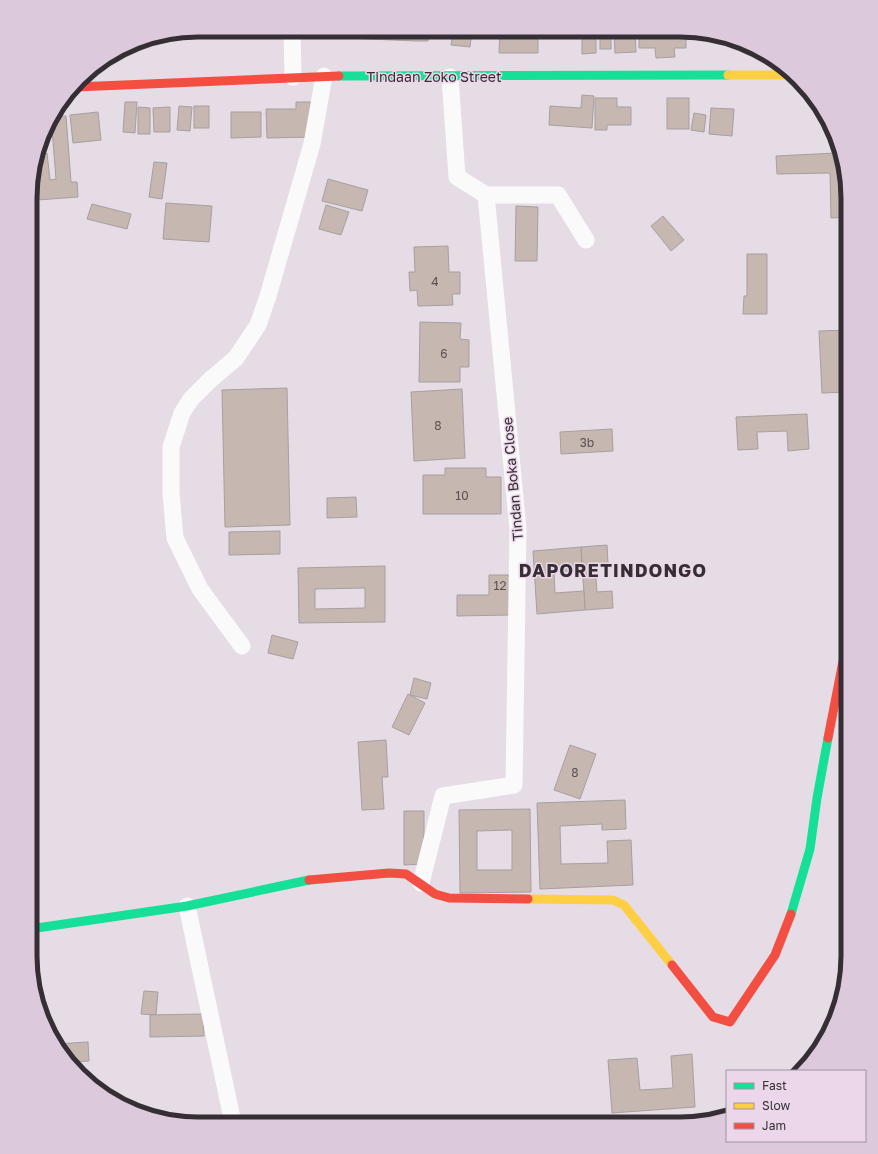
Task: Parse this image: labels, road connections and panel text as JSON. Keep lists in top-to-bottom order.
{
  "streets": {
    "street": ["Tindaan Zoko Street", "Tindan Boka Close"]
  },
  "districts": ["DAPORETINDONGO"],
  "house_numbers": [
    "4",
    "6",
    "8",
    "3b",
    "10",
    "12",
    "8"
  ],
  "legend": ["Fast", "Slow", "Jam"]
}
